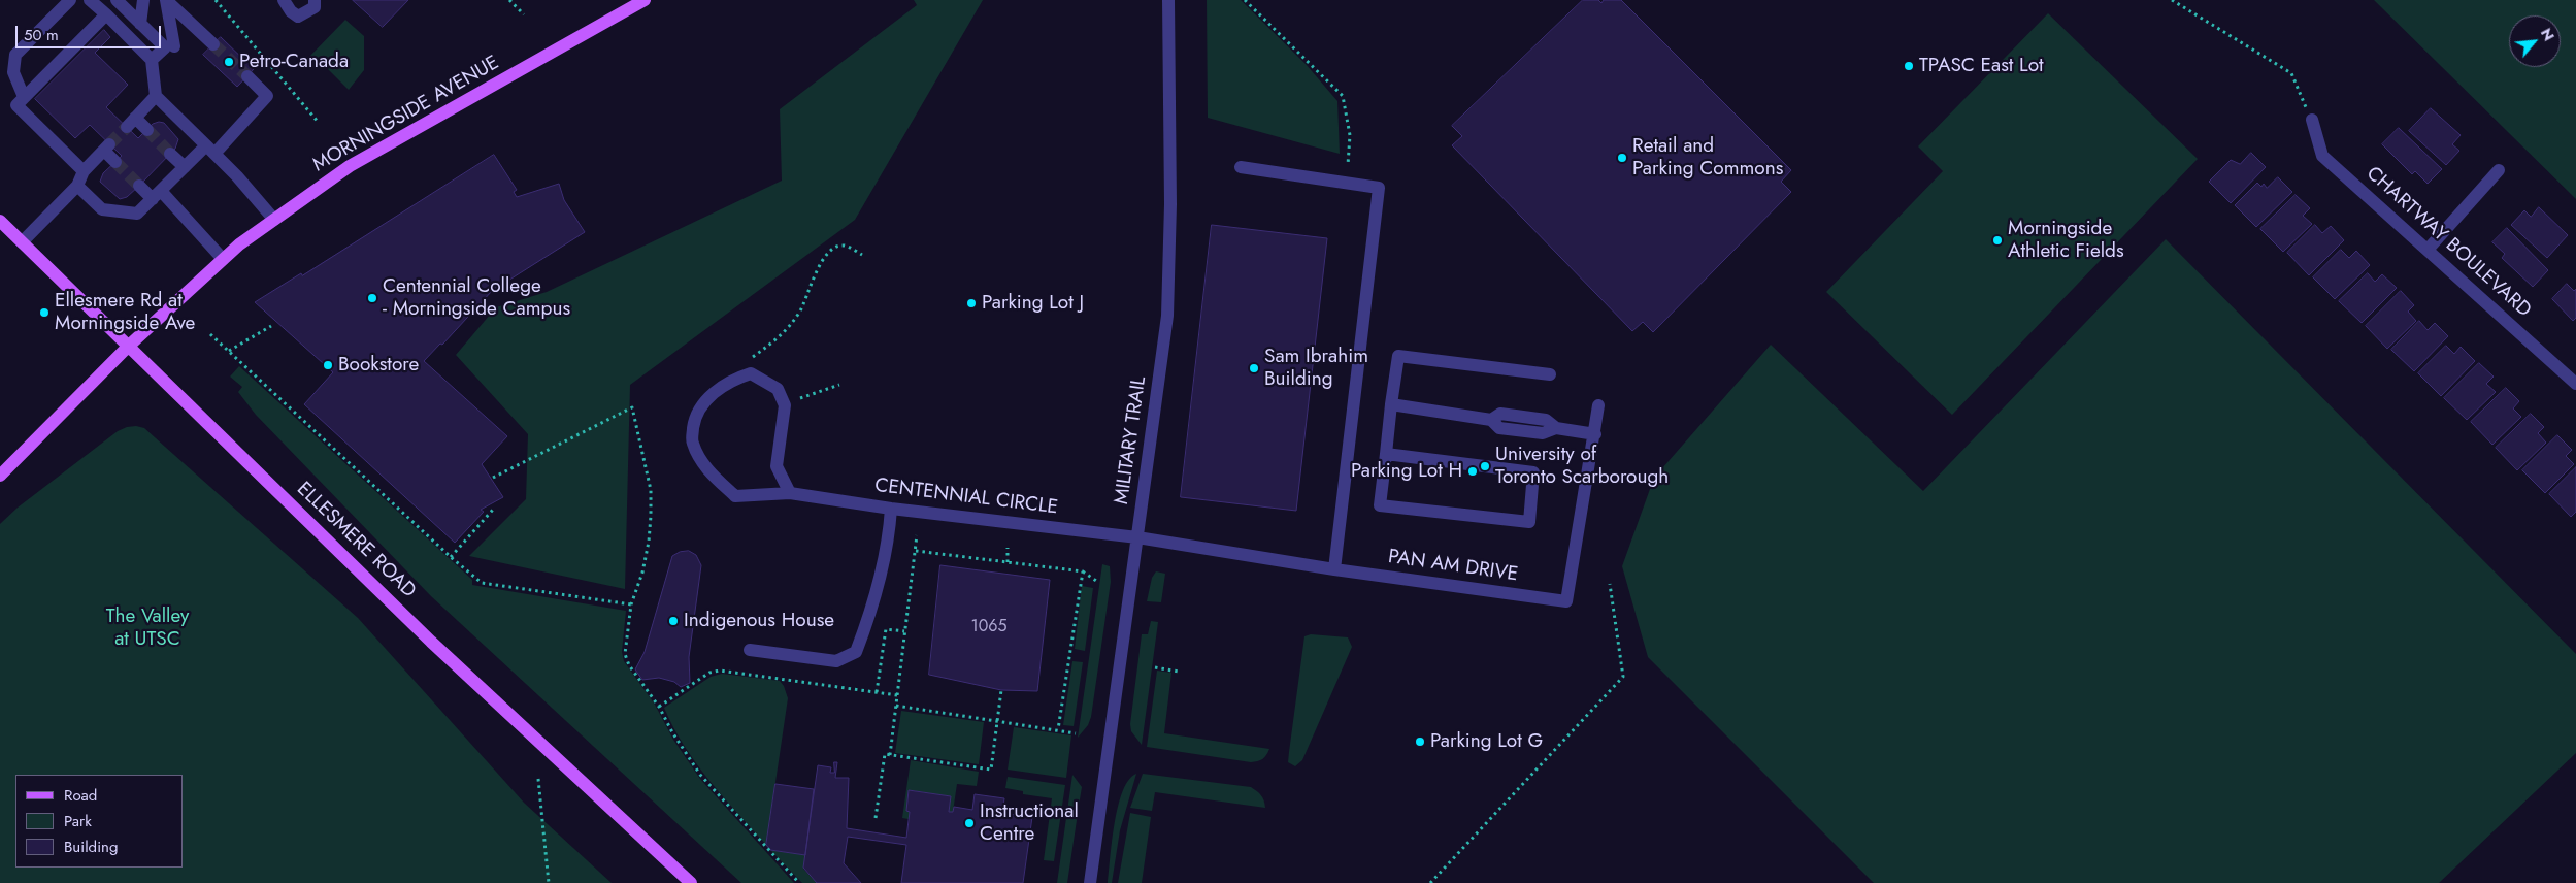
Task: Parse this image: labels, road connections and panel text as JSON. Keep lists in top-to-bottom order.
{
  "streets": {
    "main road": ["MORNINGSIDE AVENUE", "ELLESMERE ROAD"],
    "street": [
      "CHARTWAY BOULEVARD",
      "MILITARY TRAIL",
      "CENTENNIAL CIRCLE",
      "PAN AM DRIVE"
    ]
  },
  "crossings": [
    ["MORNINGSIDE AVENUE", "ELLESMERE ROAD"],
    ["MILITARY TRAIL", "CENTENNIAL CIRCLE"],
    ["MILITARY TRAIL", "PAN AM DRIVE"],
    ["CENTENNIAL CIRCLE", "PAN AM DRIVE"]
  ],
  "parks": ["The Valley at UTSC"],
  "places": [
    "Petro-Canada",
    "TPASC East Lot",
    "Retail and Parking Commons",
    "Morningside Athletic Fields",
    "Centennial College - Morningside Campus",
    "Parking Lot J",
    "Ellesmere Rd at Morningside Ave",
    "Bookstore",
    "Sam Ibrahim Building",
    "University of Toronto Scarborough",
    "Parking Lot H",
    "Indigenous House",
    "Parking Lot G",
    "Instructional Centre"
  ],
  "house_numbers": ["1065"],
  "legend": ["Road", "Park", "Building"],
  "scale_bar": "50 m",
  "north": "top right"
}
